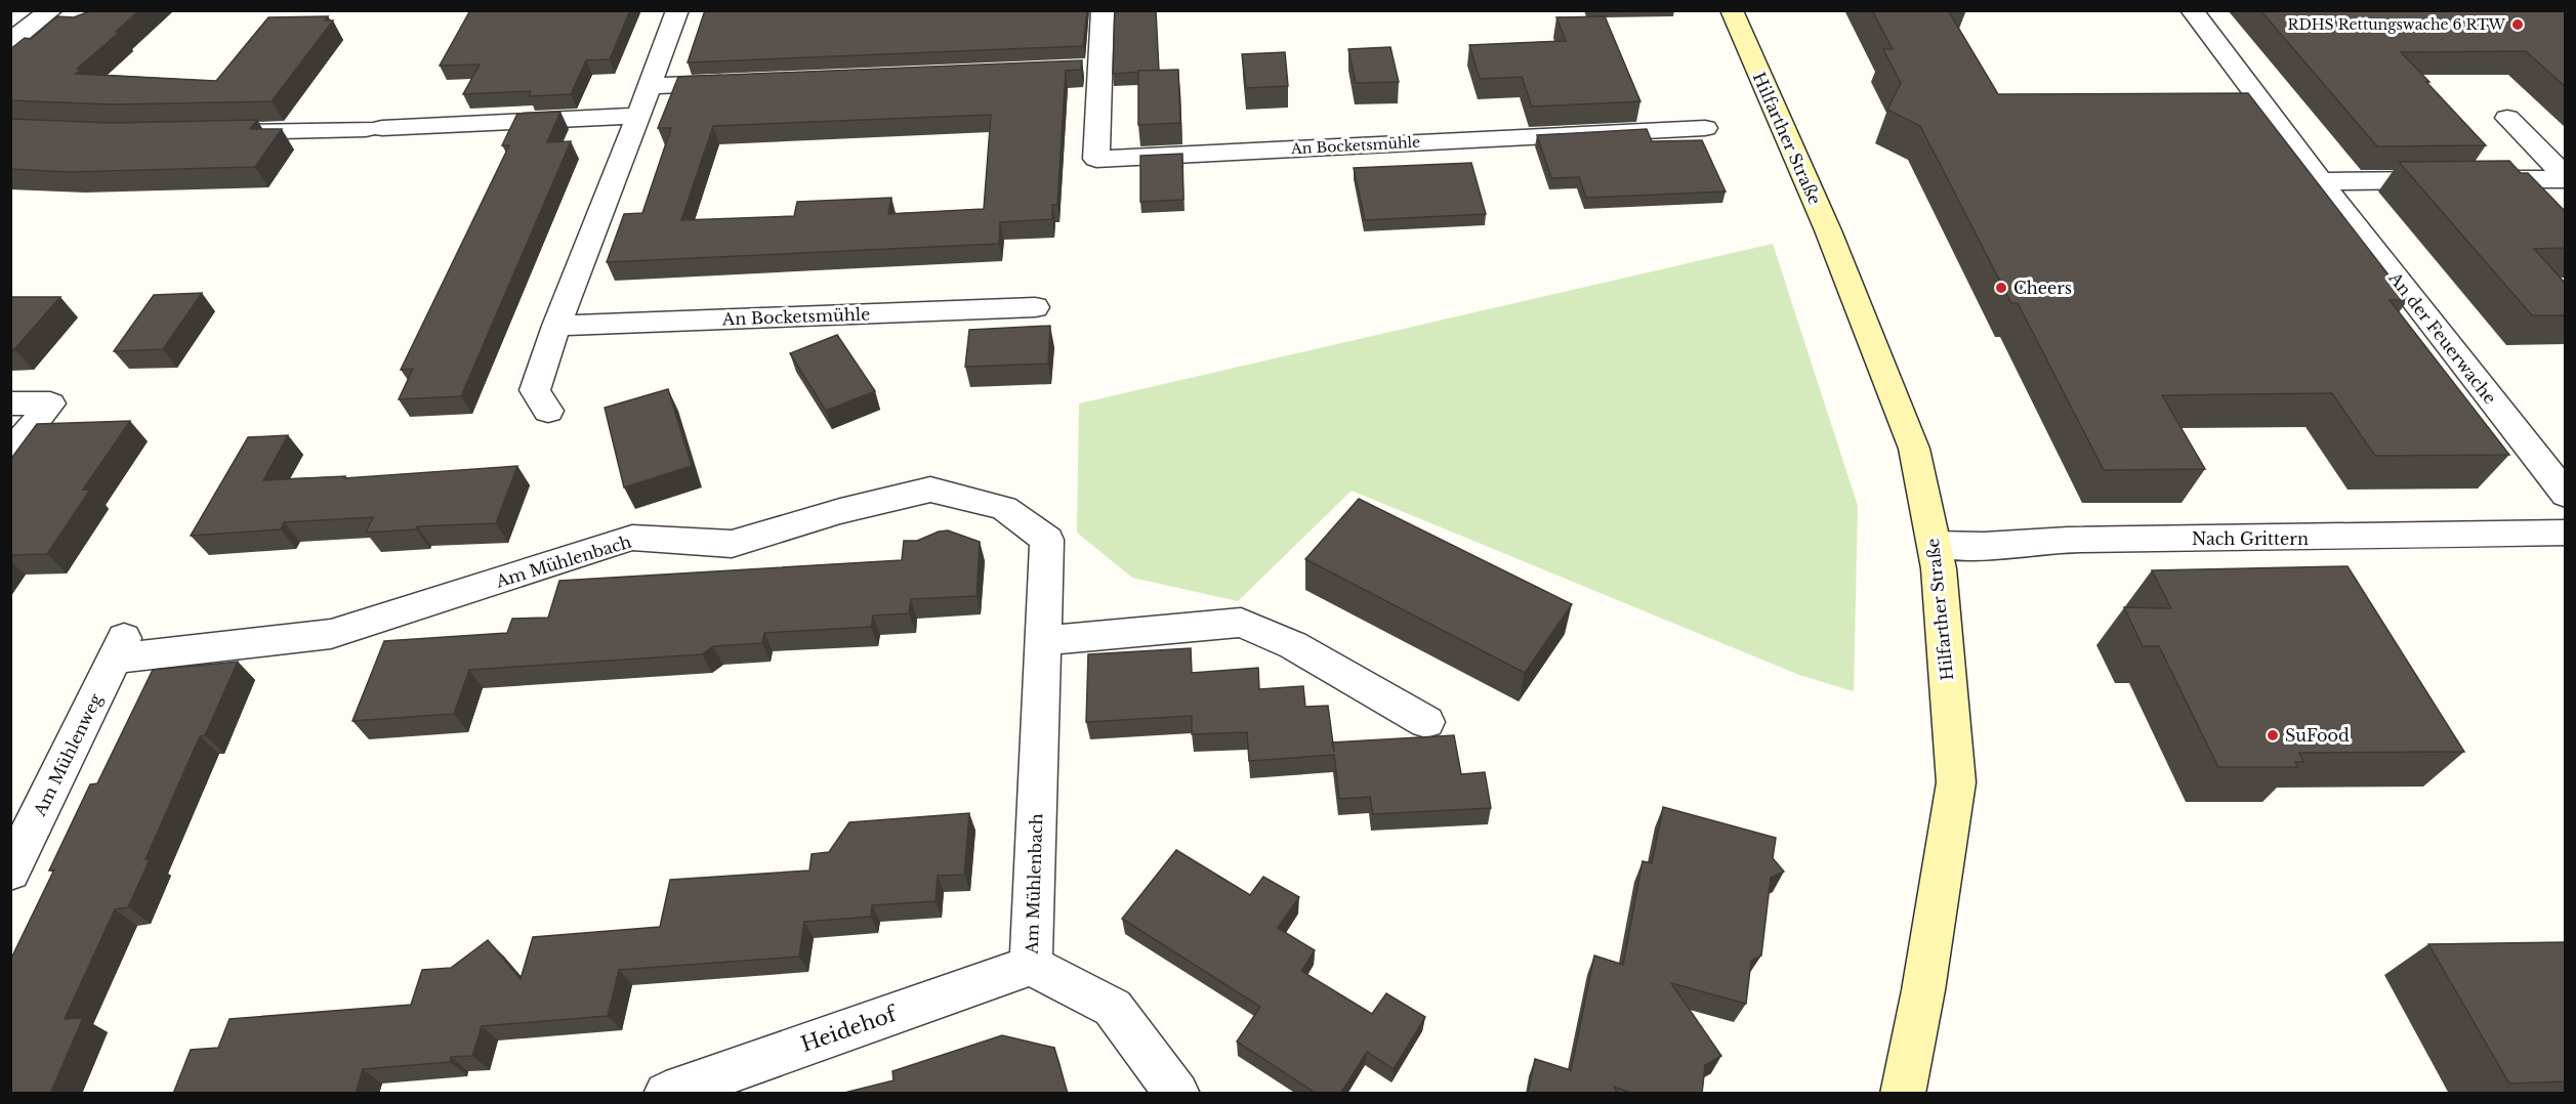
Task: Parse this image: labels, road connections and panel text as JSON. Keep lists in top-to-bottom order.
{
  "streets": {
    "main road": ["Hilfarther Straße"],
    "street": [
      "An Bocketsmühle",
      "An der Feuerwache",
      "Nach Grittern",
      "Am Mühlenbach",
      "Am Mühlenweg",
      "Heidehof"
    ]
  },
  "crossings": [
    ["Hilfarther Straße", "Nach Grittern"],
    ["Am Mühlenbach", "Am Mühlenweg"],
    ["Am Mühlenbach", "Heidehof"]
  ],
  "places": ["RDHS Rettungswache 6 RTW", "Cheers", "SuFood"]
}
